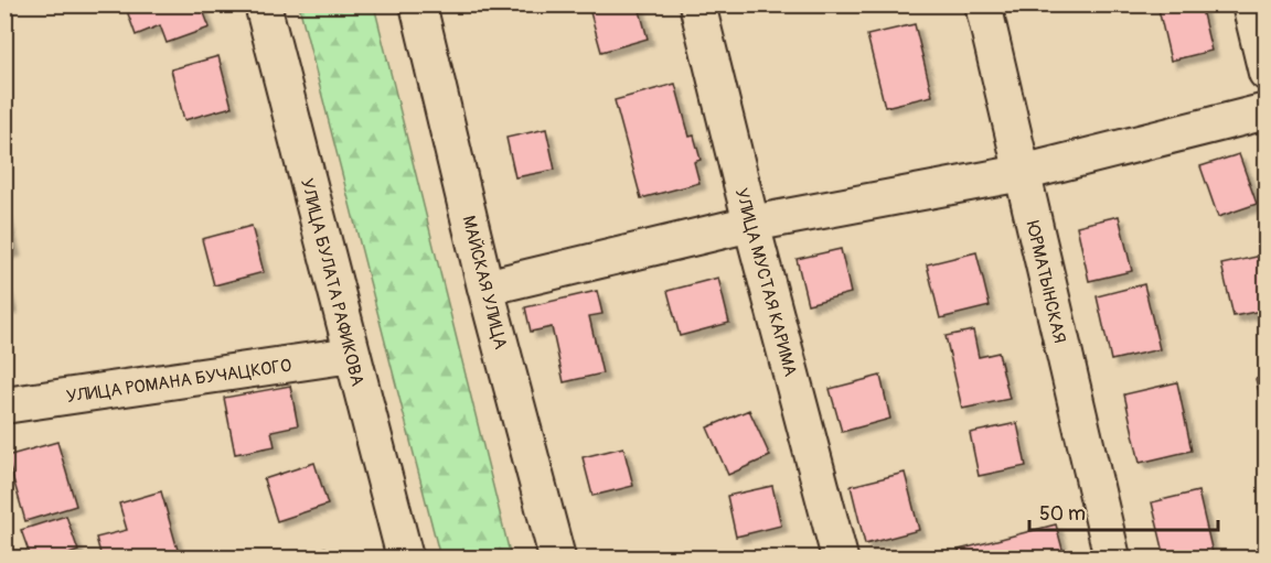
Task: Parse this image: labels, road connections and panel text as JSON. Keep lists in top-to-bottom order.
{
  "streets": {
    "street": [
      "УЛИЦА БУЛАТА РАФИКОВА",
      "МАЙСКАЯ УЛИЦА",
      "УЛИЦА МУСТАЯ КАРИМА",
      "ЮРМАТЫНСКАЯ",
      "УЛИЦА РОМАНА БУЧАЦКОГО"
    ]
  },
  "crossings": [
    ["УЛИЦА БУЛАТА РАФИКОВА", "УЛИЦА РОМАНА БУЧАЦКОГО"]
  ],
  "scale_bar": "50 m"
}
